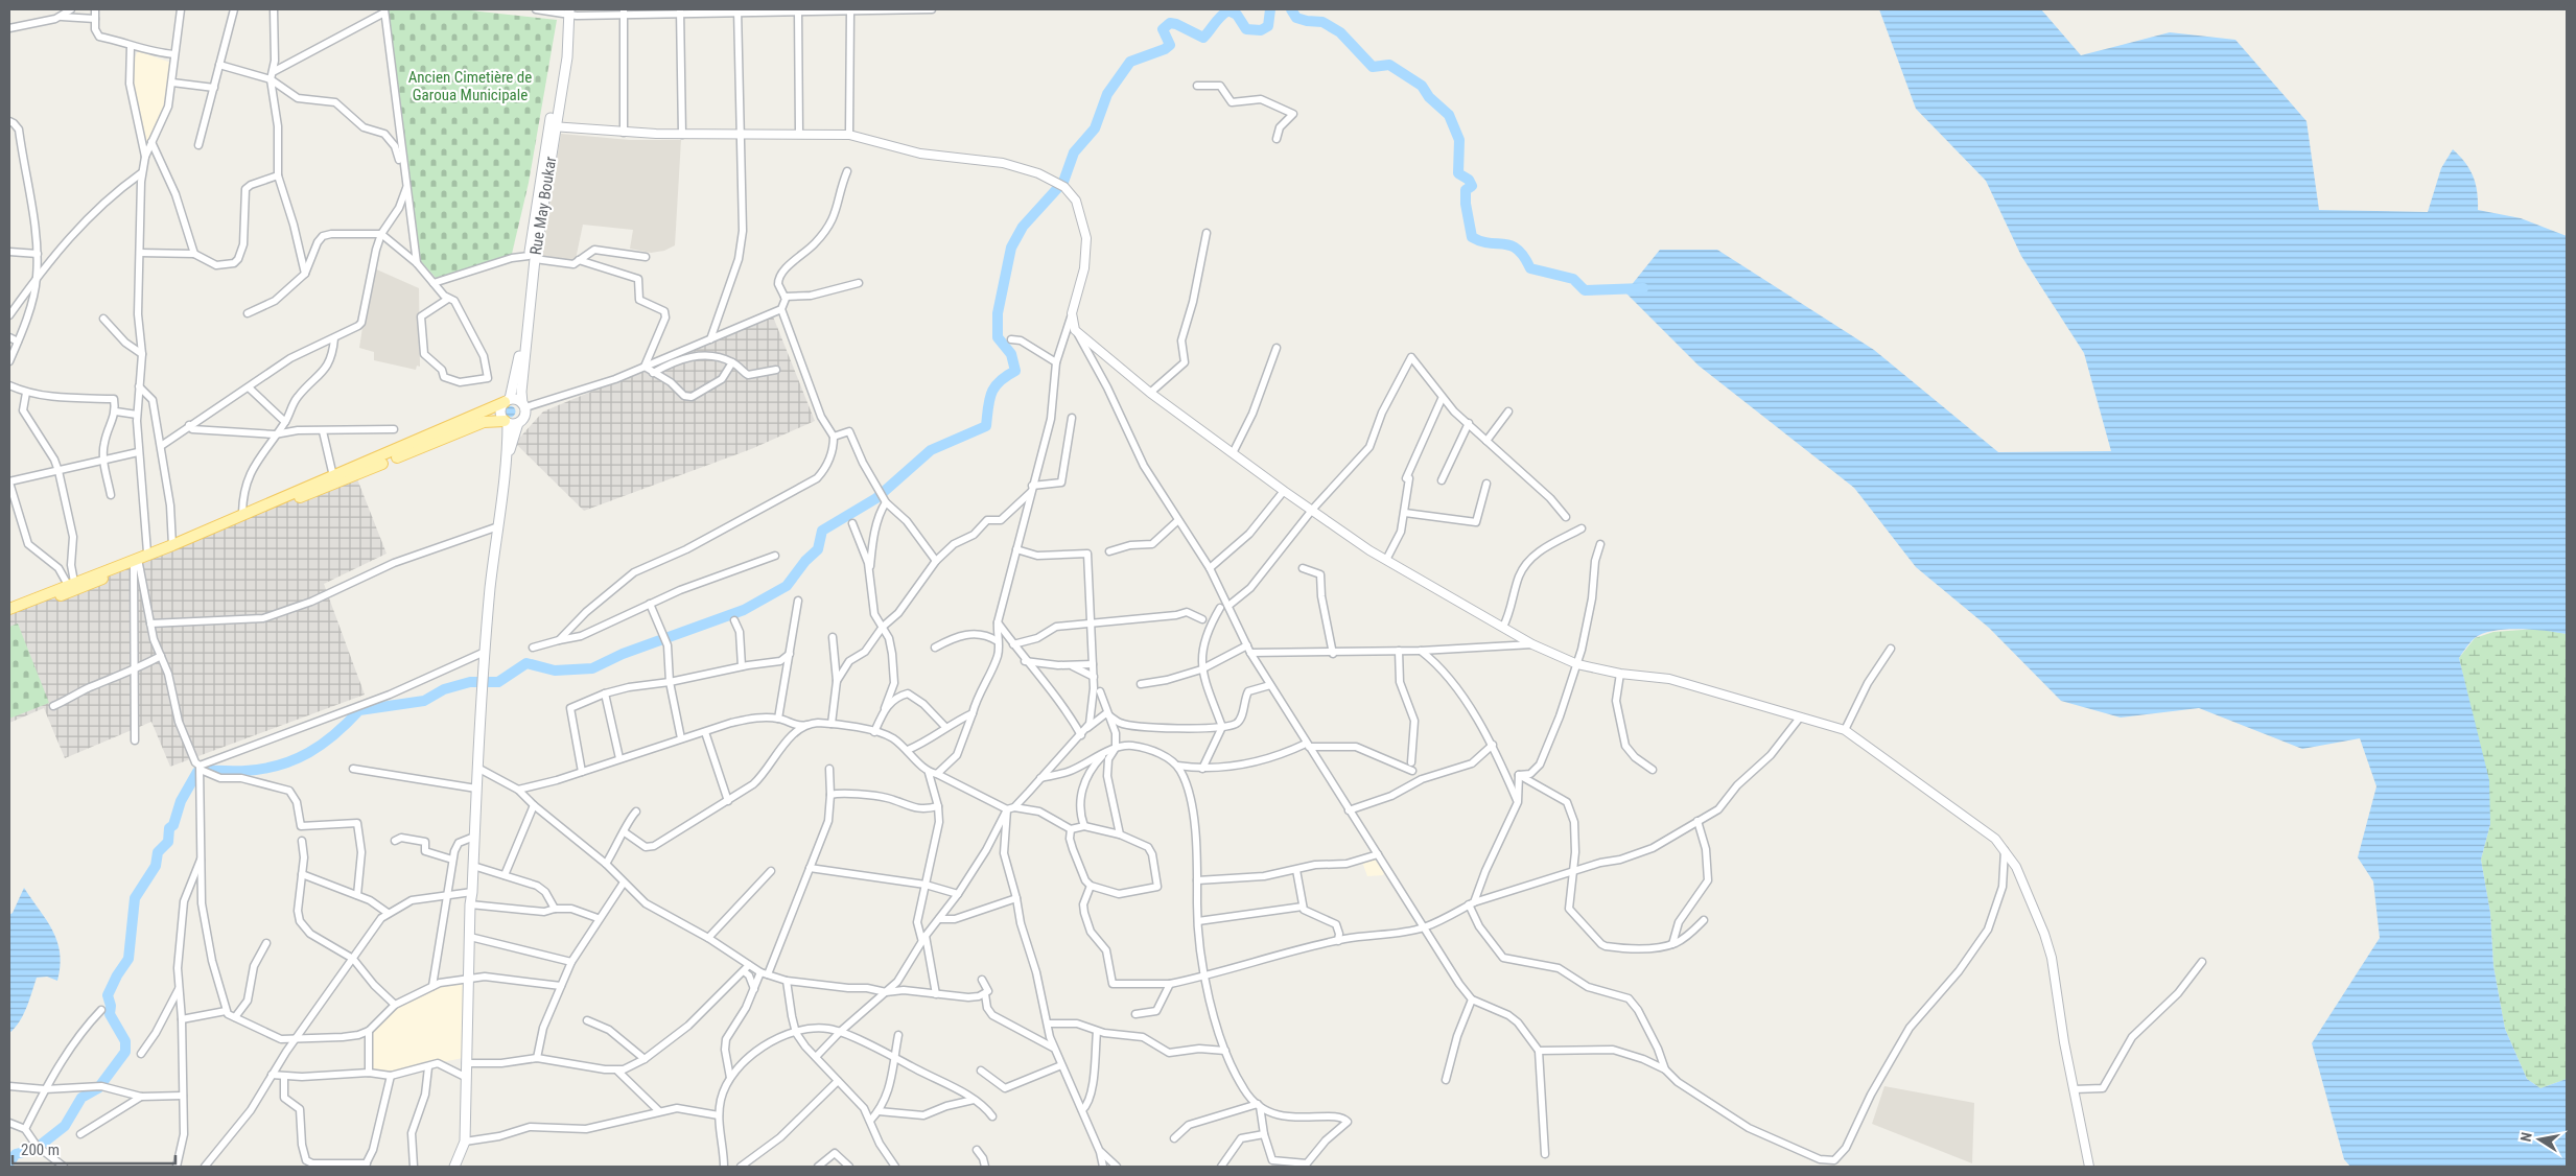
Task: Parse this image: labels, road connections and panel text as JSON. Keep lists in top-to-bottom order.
{
  "streets": {
    "main road": ["Rue May Boukar"]
  },
  "parks": ["Ancien Cimetière de Garoua Municipale"],
  "scale_bar": "200 m",
  "north": "left"
}
